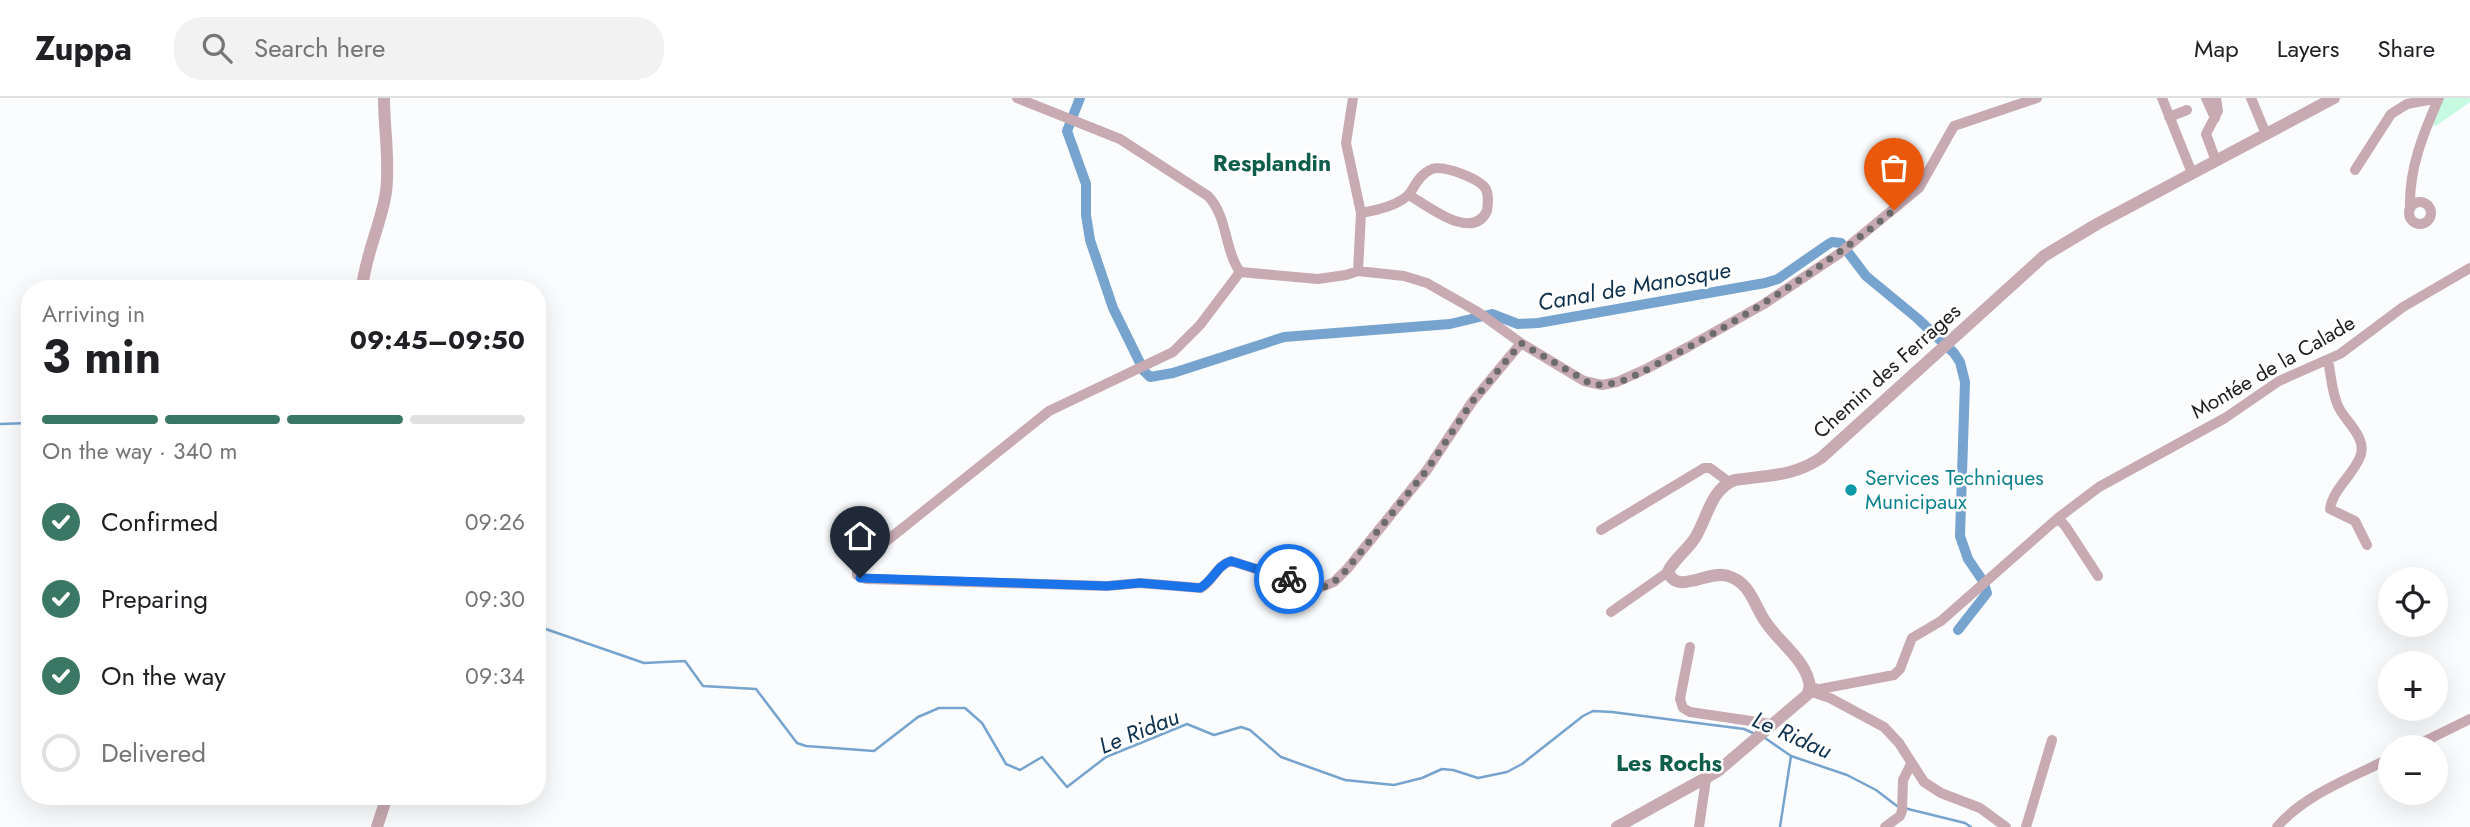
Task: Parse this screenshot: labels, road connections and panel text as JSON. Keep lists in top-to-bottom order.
{
  "streets": {
    "street": ["Montée de la Calade", "Chemin des Ferrages"]
  },
  "districts": ["Resplandin", "Les Rochs"],
  "water": ["Canal de Manosque", "Le Ridau"],
  "places": ["Services Techniques Municipaux"],
  "page": {
    "header": "Zuppa",
    "search": "Search here",
    "nav": ["Map", "Layers", "Share"],
    "heading": ["3 min", "Arriving in", "09:45–09:50"],
    "bar": "On the way · 340 m",
    "list": [
      ["Confirmed", "09:26"],
      ["Preparing", "09:30"],
      ["On the way", "09:34"],
      "Delivered"
    ],
    "map_buttons": ["+", "−"]
  }
}
